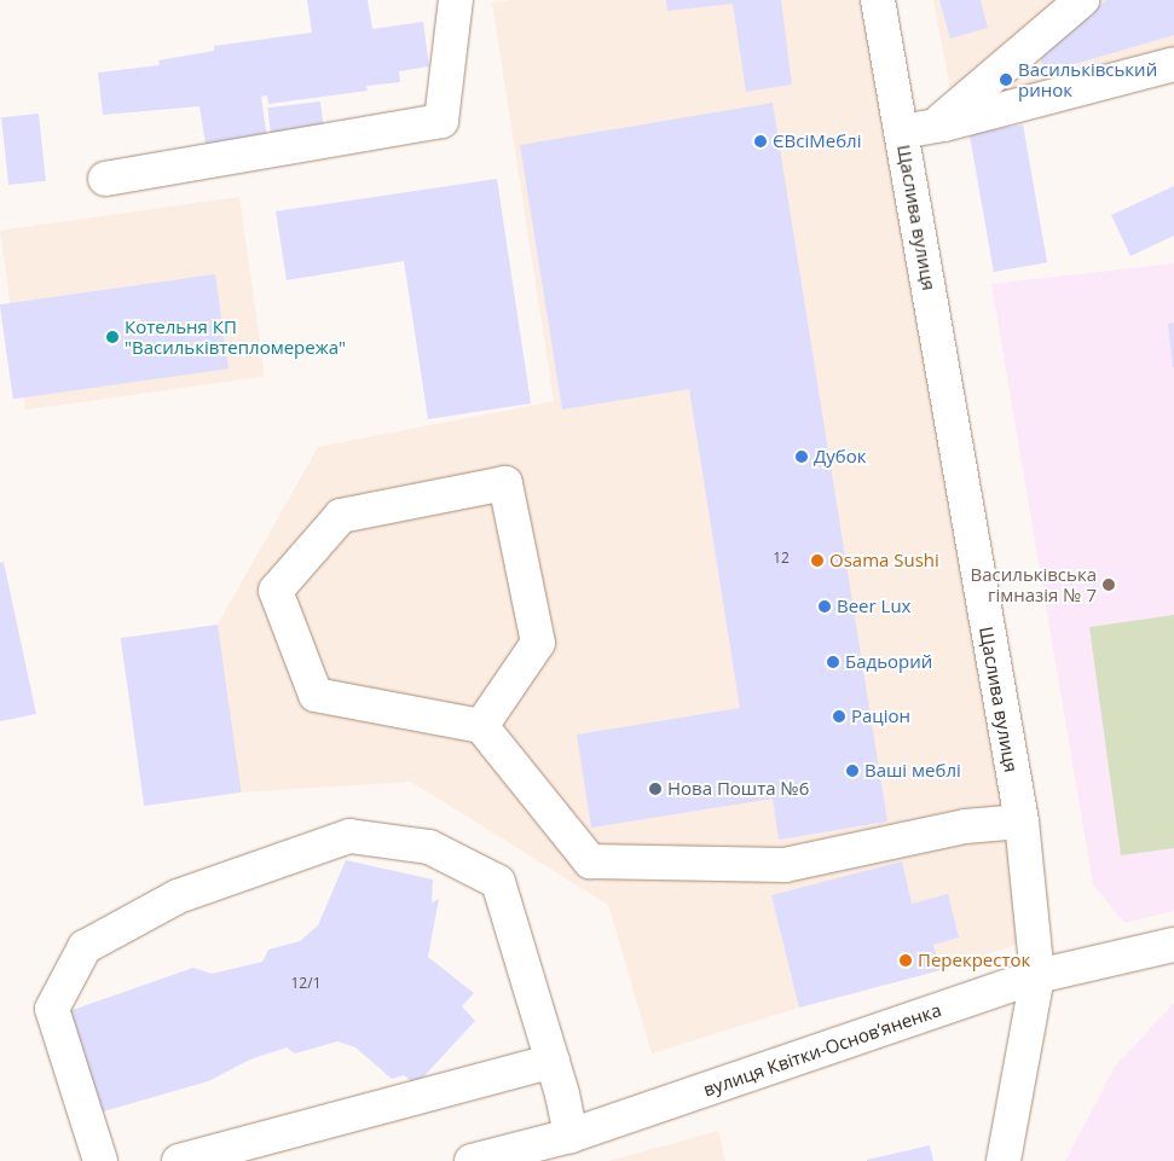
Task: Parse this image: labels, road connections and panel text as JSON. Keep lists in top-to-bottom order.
{
  "streets": {
    "street": ["Щаслива вулиця", "вулиця Квітки-Основʼяненка"]
  },
  "crossings": [
    ["Щаслива вулиця", "вулиця Квітки-Основʼяненка"]
  ],
  "places": [
    "Васильківський ринок",
    "ЄВсіМеблі",
    "Котельня КП \"Васильківтепломережа\"",
    "Дубок",
    "Osama Sushi",
    "Васильківська гімназія № 7",
    "Beer Lux",
    "Бадьорий",
    "Раціон",
    "Ваші меблі",
    "Нова Пошта №6",
    "Перекресток"
  ],
  "house_numbers": ["12", "12/1"]
}
